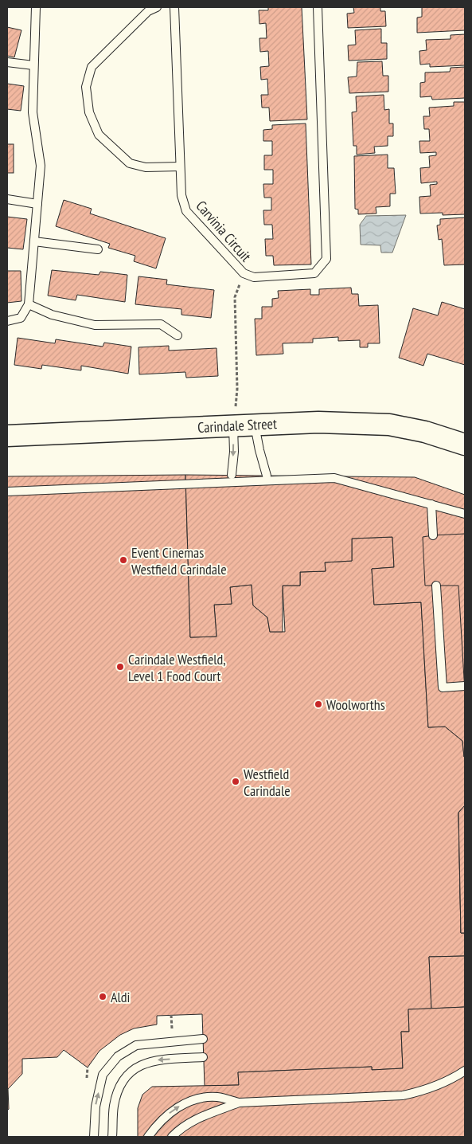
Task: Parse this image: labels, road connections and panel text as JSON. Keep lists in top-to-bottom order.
{
  "streets": {
    "street": ["Carindale Street"],
    "lane": ["Carvinia Circuit"]
  },
  "places": [
    "Event Cinemas Westfield Carindale",
    "Carindale Westfield, Level 1 Food Court",
    "Woolworths",
    "Westfield Carindale",
    "Aldi"
  ]
}
